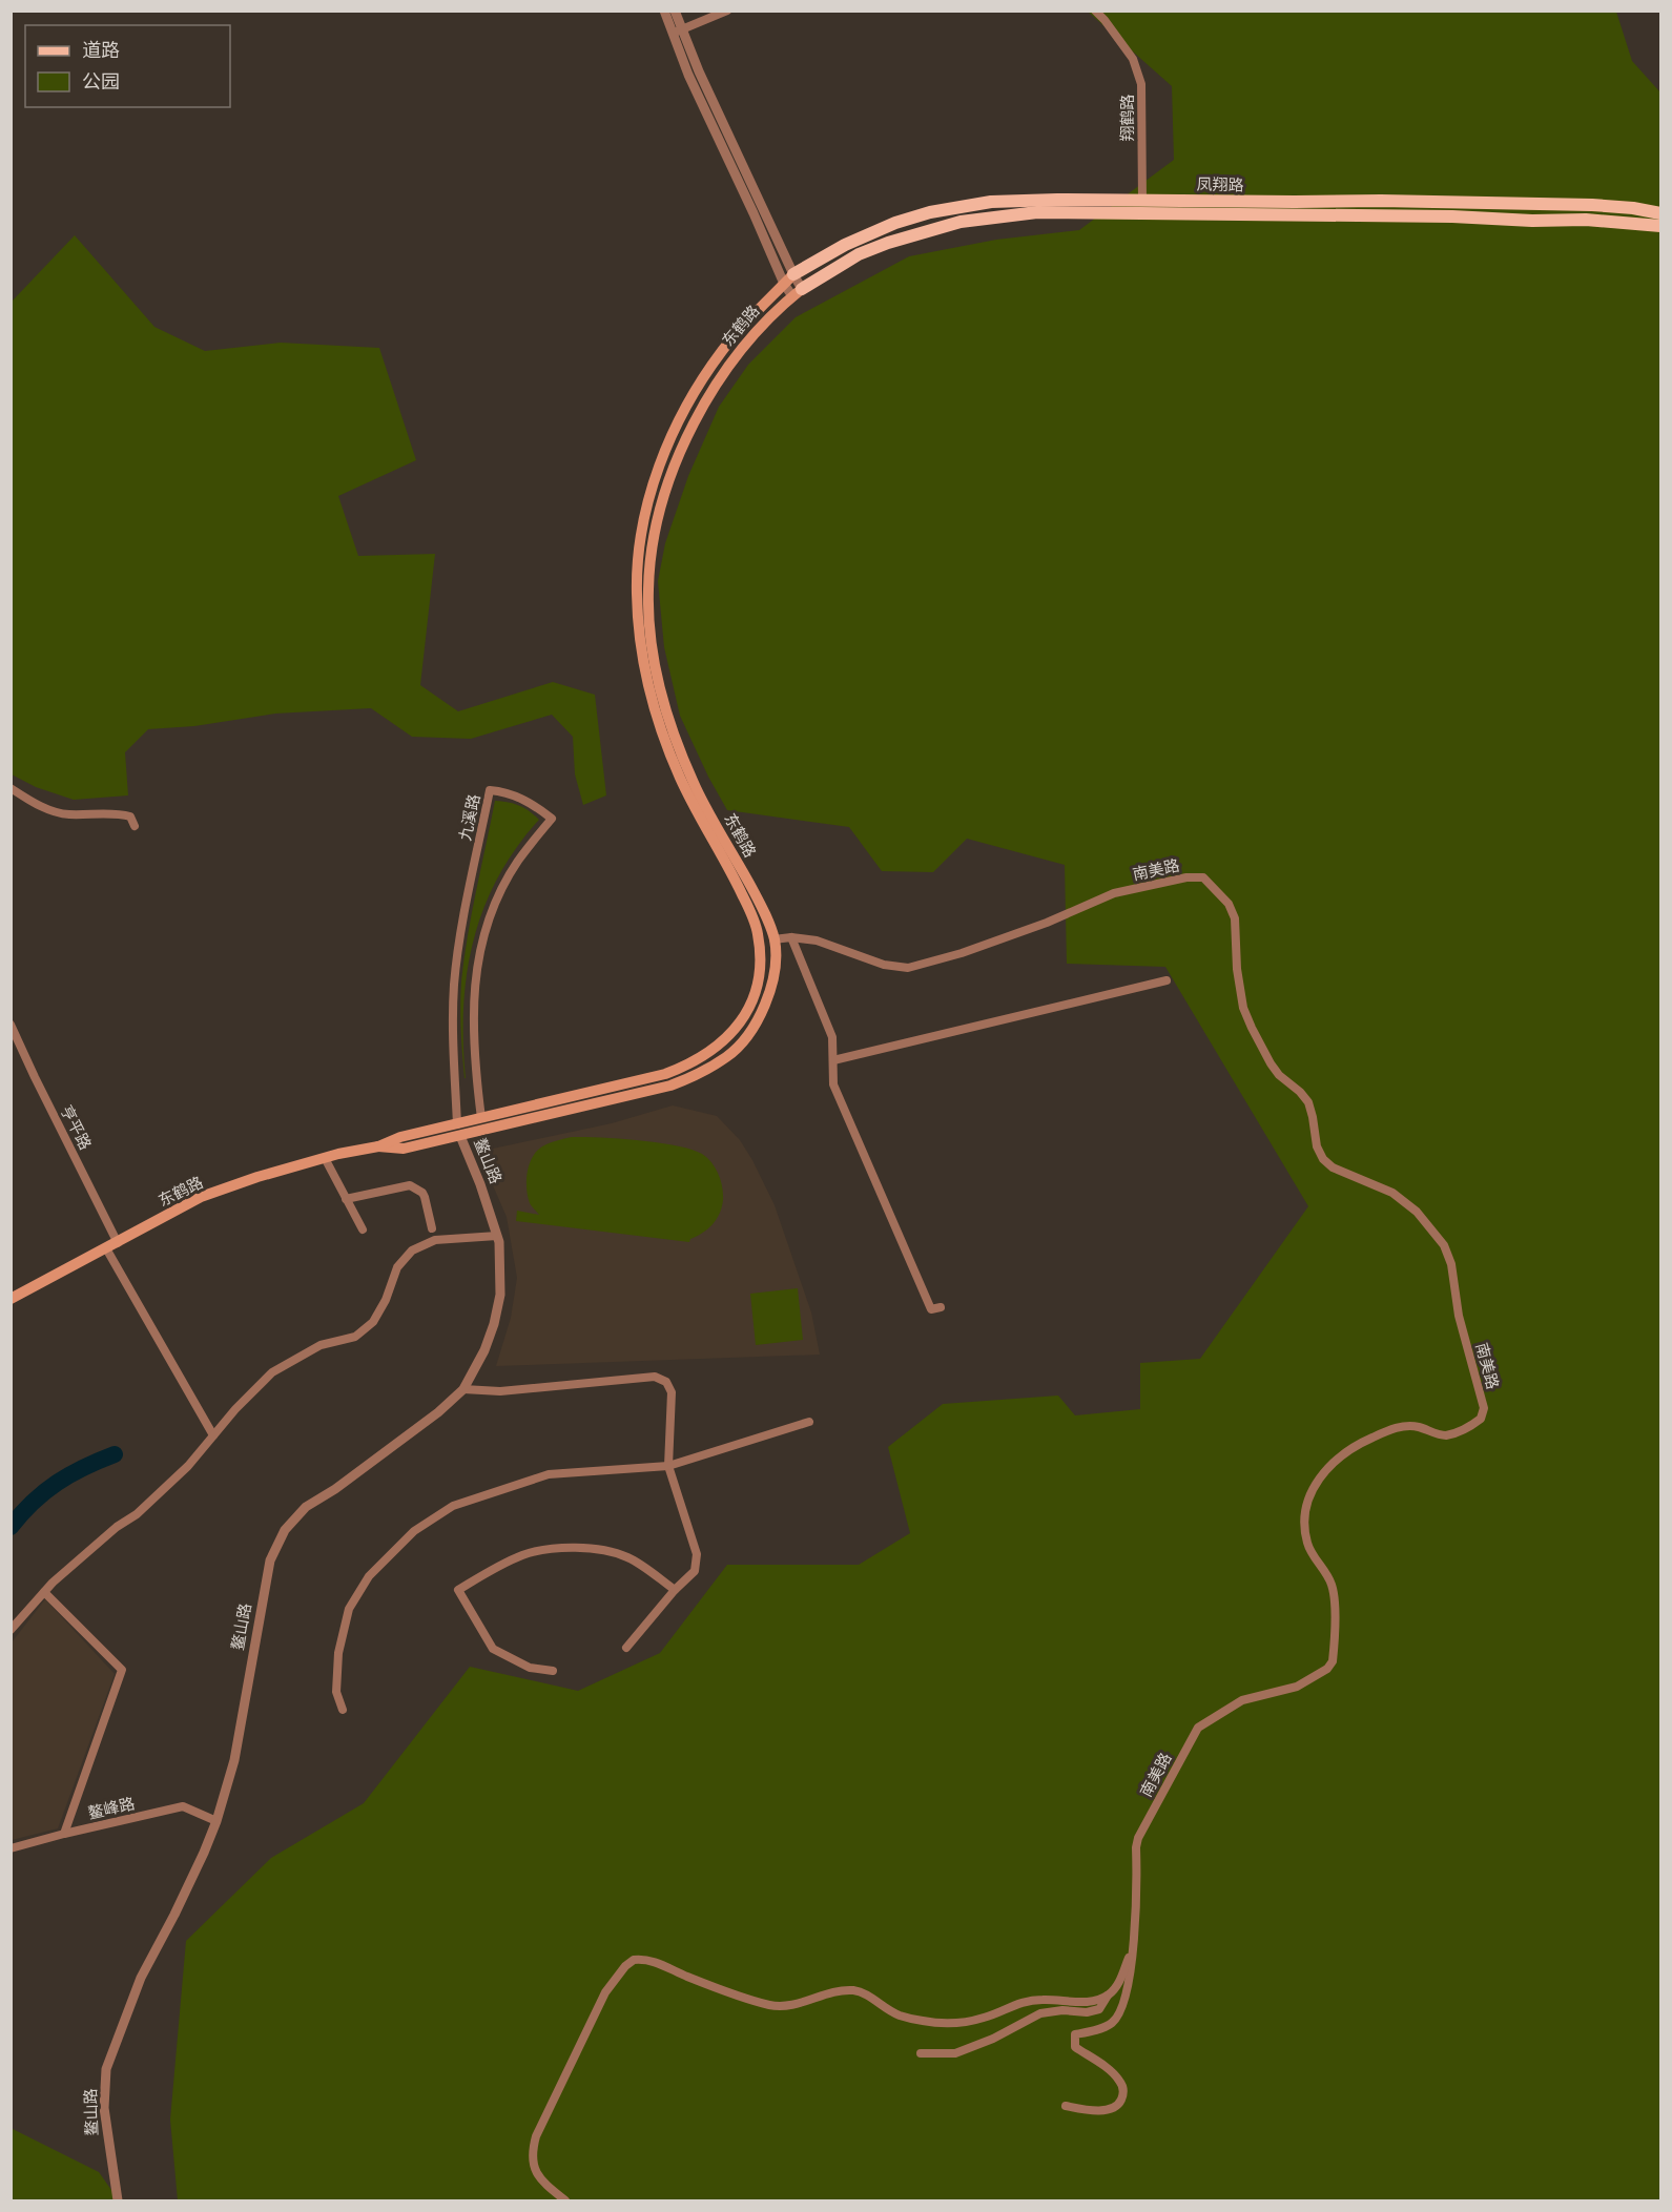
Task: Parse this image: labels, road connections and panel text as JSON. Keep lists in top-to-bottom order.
{
  "streets": {
    "main road": ["凤翔路", "东鹤路"],
    "street": [
      "翔鹤路",
      "九溪路",
      "南美路",
      "亨平路",
      "鳌山路",
      "鳌峰路"
    ]
  },
  "crossings": [
    ["翔鹤路", "凤翔路"],
    ["凤翔路", "东鹤路"],
    ["东鹤路", "九溪路"],
    ["东鹤路", "南美路"],
    ["东鹤路", "亨平路"],
    ["东鹤路", "鳌山路"],
    ["九溪路", "鳌山路"],
    ["鳌山路", "鳌峰路"]
  ],
  "legend": ["道路", "公园"]
}
